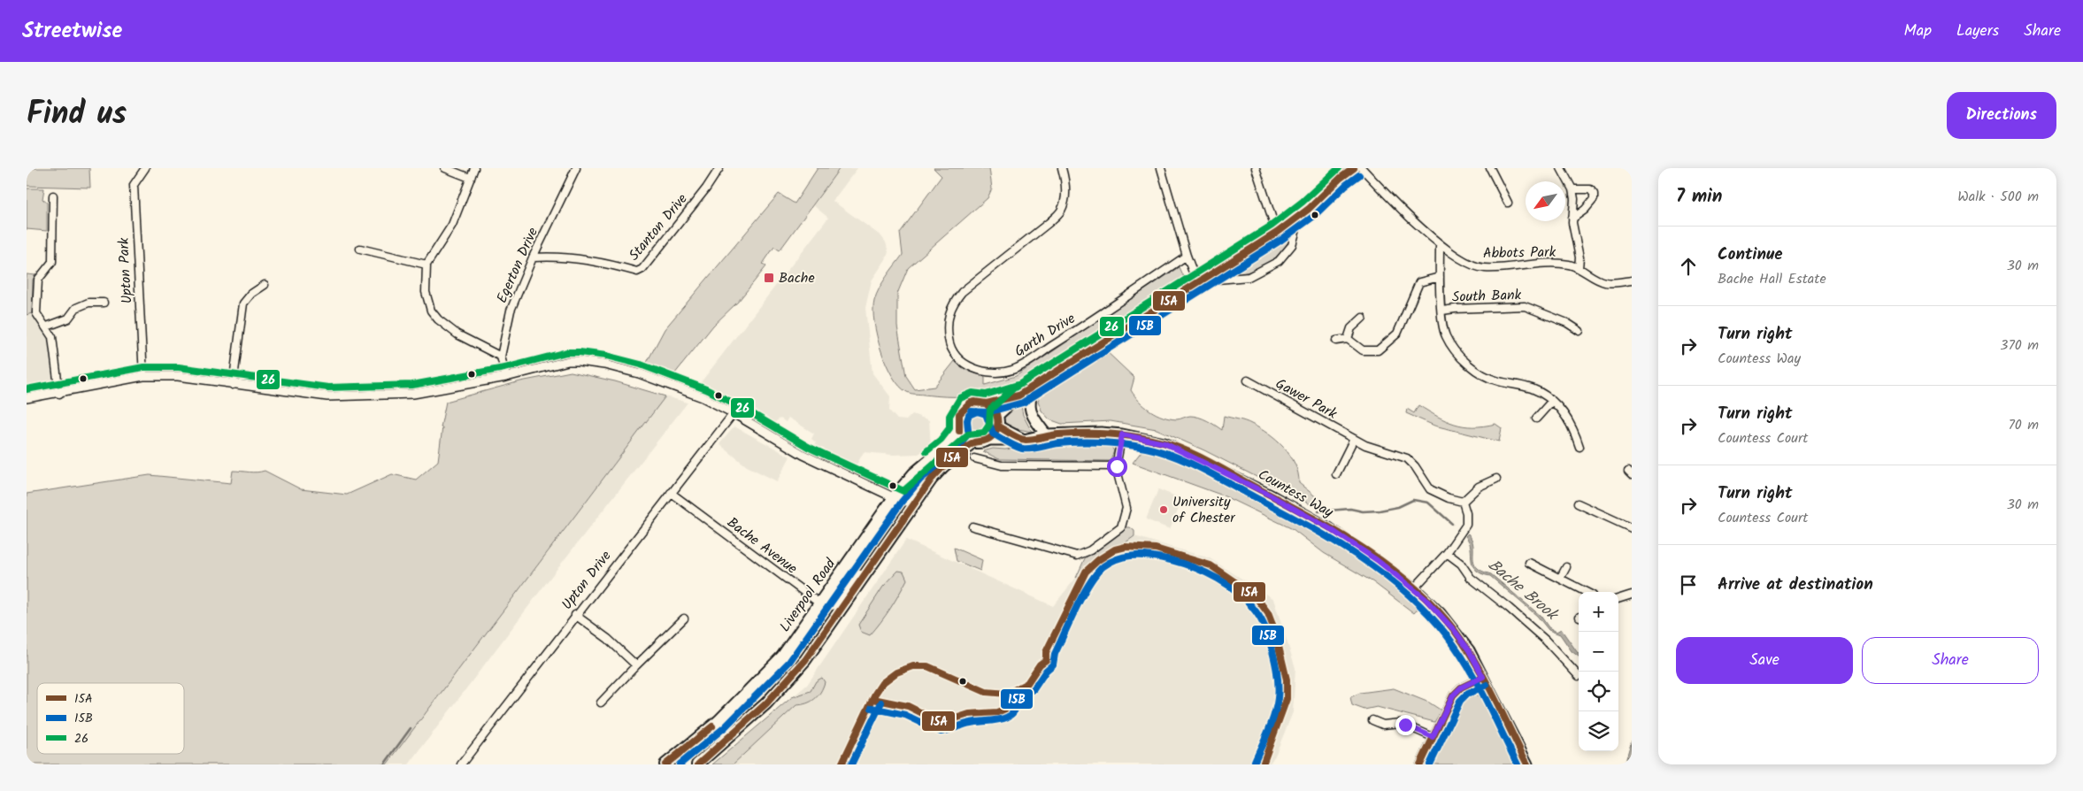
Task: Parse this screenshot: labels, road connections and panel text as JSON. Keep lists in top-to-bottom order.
{
  "streets": {
    "highway": ["Liverpool Road"],
    "main road": ["Countess Way"],
    "street": [
      "Stanton Drive",
      "Abbots Park",
      "Egerton Drive",
      "Upton Park",
      "South Bank",
      "Garth Drive",
      "Gawer Park",
      "Bache Avenue",
      "Upton Drive"
    ]
  },
  "crossings": [
    ["Stanton Drive", "Egerton Drive"],
    ["Countess Way", "Liverpool Road"],
    ["Bache Avenue", "Upton Drive"],
    ["Bache Avenue", "Liverpool Road"]
  ],
  "water": ["Bache Brook"],
  "places": {
    "transit": ["Bache"],
    "other": ["University of Chester"]
  },
  "lines": ["transit line 15A", "transit line 26", "transit line 15B"],
  "legend": ["15A", "15B", "26"],
  "north": "bottom left",
  "page": {
    "header": "Streetwise",
    "nav": ["Map", "Layers", "Share"],
    "title": "Find us",
    "buttons": [
      "Directions",
      ["Save", "Share"]
    ],
    "heading": ["7 min", "Walk · 500 m"],
    "list": [
      ["Continue", "Bache Hall Estate", "30 m"],
      ["Turn right", "Countess Way", "370 m"],
      ["Turn right", "Countess Court", "70 m"],
      ["Turn right", "Countess Court", "30 m"],
      "Arrive at destination"
    ],
    "map_buttons": ["+", "−"]
  }
}
